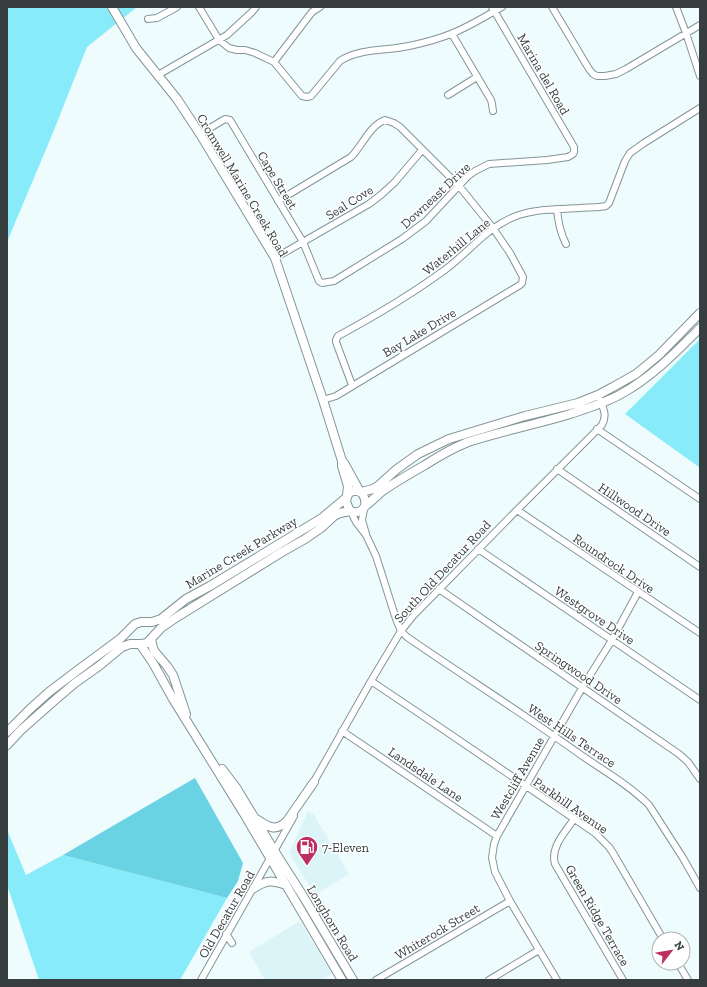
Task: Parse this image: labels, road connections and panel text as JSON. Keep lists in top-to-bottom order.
{
  "streets": {
    "main road": ["Cromwell Marine Creek Road", "Marine Creek Parkway", "Longhorn Road"],
    "street": [
      "Marina del Road",
      "Cape Street",
      "Downeast Drive",
      "Seal Cove",
      "Waterhill Lane",
      "Bay Lake Drive",
      "Hillwood Drive",
      "Roundrock Drive",
      "South Old Decatur Road",
      "Westgrove Drive",
      "Springwood Drive",
      "West Hills Terrace",
      "Landsdale Lane",
      "Westcliff Avenue",
      "Parkhill Avenue",
      "Old Decatur Road",
      "Green Ridge Terrace",
      "Whiterock Street"
    ]
  },
  "crossings": [
    ["Marina del Road", "Downeast Drive"],
    ["Cape Street", "Cromwell Marine Creek Road"],
    ["Cape Street", "Downeast Drive"],
    ["Cape Street", "Seal Cove"],
    ["Cromwell Marine Creek Road", "Seal Cove"],
    ["Cromwell Marine Creek Road", "Bay Lake Drive"],
    ["Cromwell Marine Creek Road", "Marine Creek Parkway"],
    ["Waterhill Lane", "Bay Lake Drive"],
    ["Hillwood Drive", "South Old Decatur Road"],
    ["Marine Creek Parkway", "Longhorn Road"],
    ["Roundrock Drive", "South Old Decatur Road"],
    ["Roundrock Drive", "Westcliff Avenue"],
    ["South Old Decatur Road", "Westgrove Drive"],
    ["South Old Decatur Road", "Springwood Drive"],
    ["South Old Decatur Road", "West Hills Terrace"],
    ["South Old Decatur Road", "Landsdale Lane"],
    ["South Old Decatur Road", "Parkhill Avenue"],
    ["South Old Decatur Road", "Old Decatur Road"],
    ["South Old Decatur Road", "Longhorn Road"],
    ["Westgrove Drive", "Westcliff Avenue"],
    ["Springwood Drive", "Westcliff Avenue"],
    ["West Hills Terrace", "Westcliff Avenue"],
    ["Landsdale Lane", "Westcliff Avenue"],
    ["Westcliff Avenue", "Parkhill Avenue"],
    ["Westcliff Avenue", "Whiterock Street"],
    ["Parkhill Avenue", "Green Ridge Terrace"],
    ["Old Decatur Road", "Longhorn Road"]
  ],
  "places": {
    "fuel station": ["7-Eleven"]
  },
  "north": "top right"
}
